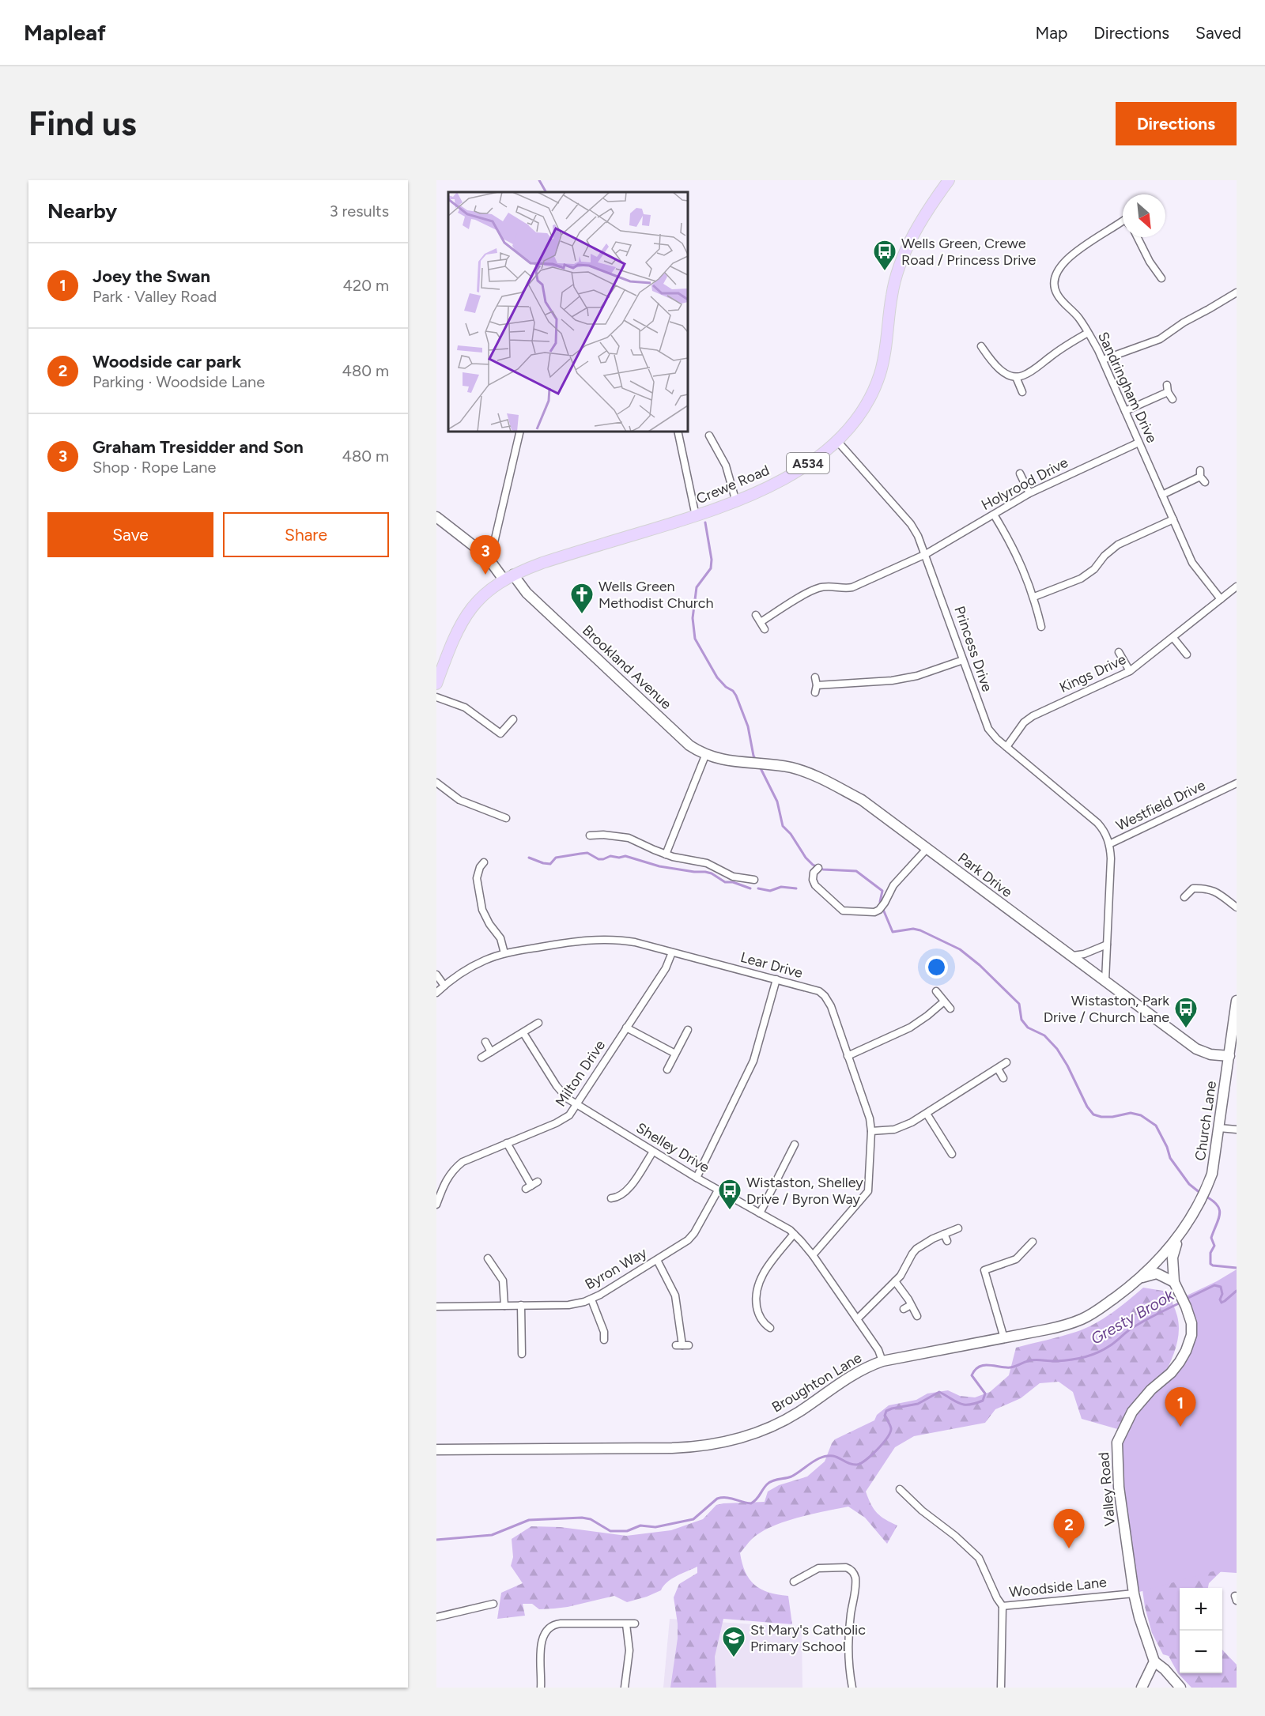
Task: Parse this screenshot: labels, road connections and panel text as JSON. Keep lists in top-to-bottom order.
{
  "streets": {
    "main road": ["A534", "Crewe Road"],
    "street": [
      "Sandringham Drive",
      "Holyrood Drive",
      "Princess Drive",
      "Brookland Avenue",
      "Kings Drive",
      "Westfield Drive",
      "Park Drive",
      "Lear Drive",
      "Milton Drive",
      "Church Lane",
      "Shelley Drive",
      "Byron Way",
      "Broughton Lane",
      "Valley Road",
      "Woodside Lane"
    ]
  },
  "crossings": [
    ["Sandringham Drive", "Holyrood Drive"],
    ["Sandringham Drive", "Kings Drive"],
    ["Holyrood Drive", "Princess Drive"],
    ["Crewe Road", "Princess Drive"],
    ["Crewe Road", "Brookland Avenue"],
    ["Princess Drive", "Kings Drive"],
    ["Princess Drive", "Westfield Drive"],
    ["Brookland Avenue", "Park Drive"],
    ["Westfield Drive", "Park Drive"],
    ["Park Drive", "Church Lane"],
    ["Lear Drive", "Milton Drive"],
    ["Lear Drive", "Shelley Drive"],
    ["Milton Drive", "Shelley Drive"],
    ["Church Lane", "Broughton Lane"],
    ["Church Lane", "Valley Road"],
    ["Shelley Drive", "Byron Way"],
    ["Shelley Drive", "Broughton Lane"],
    ["Broughton Lane", "Valley Road"],
    ["Valley Road", "Woodside Lane"]
  ],
  "water": ["Gresty Brook"],
  "places": {
    "bus stop": ["Wells Green, Crewe Road / Princess Drive", "Wistaston, Park Drive / Church Lane", "Wistaston, Shelley Drive / Byron Way"],
    "church": ["Wells Green Methodist Church"],
    "school or university": ["St Mary's Catholic Primary School"]
  },
  "north": "bottom right",
  "page": {
    "header": "Mapleaf",
    "nav": ["Map", "Directions", "Saved"],
    "buttons": [
      "Directions",
      ["Save", "Share"]
    ],
    "title": "Find us",
    "heading": ["Nearby", "3 results"],
    "list": [
      {
        "mark": "1",
        "name": "Joey the Swan",
        "note": "Park · Valley Road",
        "value": "420 m"
      },
      {
        "mark": "2",
        "name": "Woodside car park",
        "note": "Parking · Woodside Lane",
        "value": "480 m"
      },
      {
        "mark": "3",
        "name": "Graham Tresidder and Son",
        "note": "Shop · Rope Lane",
        "value": "480 m"
      }
    ],
    "pins": ["3", "1", "2"],
    "map_buttons": ["+", "−"]
  }
}
